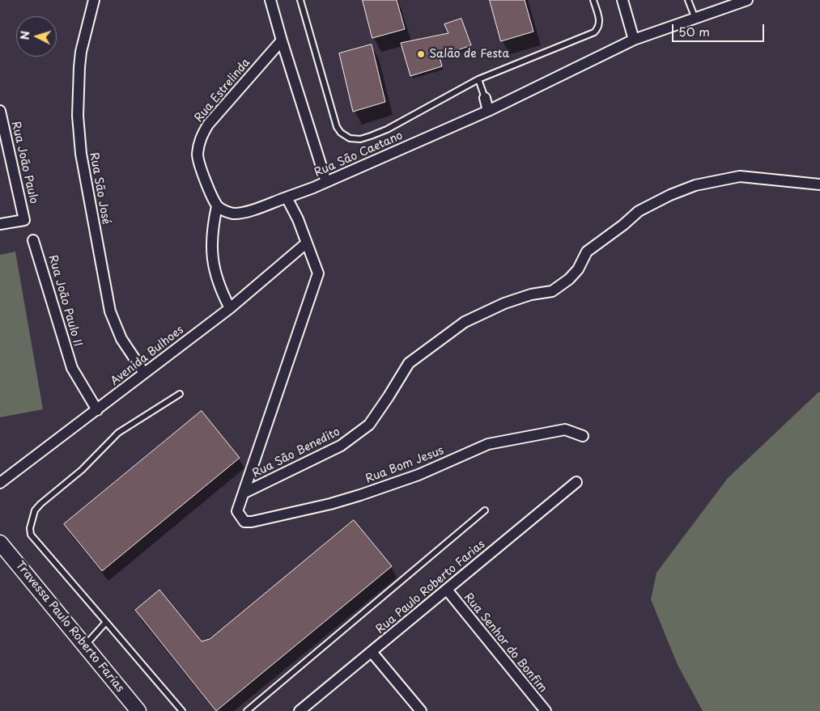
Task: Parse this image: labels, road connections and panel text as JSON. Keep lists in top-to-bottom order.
{
  "streets": {
    "street": [
      "Rua Estrelinda",
      "Rua São Caetano",
      "Rua João Paulo",
      "Rua São José",
      "Rua João Paulo II",
      "Avenida Bulhoes",
      "Rua São Benedito",
      "Rua Bom Jesus",
      "Rua Paulo Roberto Farias",
      "Travessa Paulo Roberto Farias",
      "Rua Senhor do Bonfim"
    ]
  },
  "crossings": [
    ["Rua São José", "Avenida Bulhoes"],
    ["Rua João Paulo II", "Avenida Bulhoes"],
    ["Rua São Benedito", "Rua Bom Jesus"],
    ["Rua Paulo Roberto Farias", "Rua Senhor do Bonfim"]
  ],
  "places": ["Salão de Festa"],
  "scale_bar": "50 m",
  "north": "left"
}
